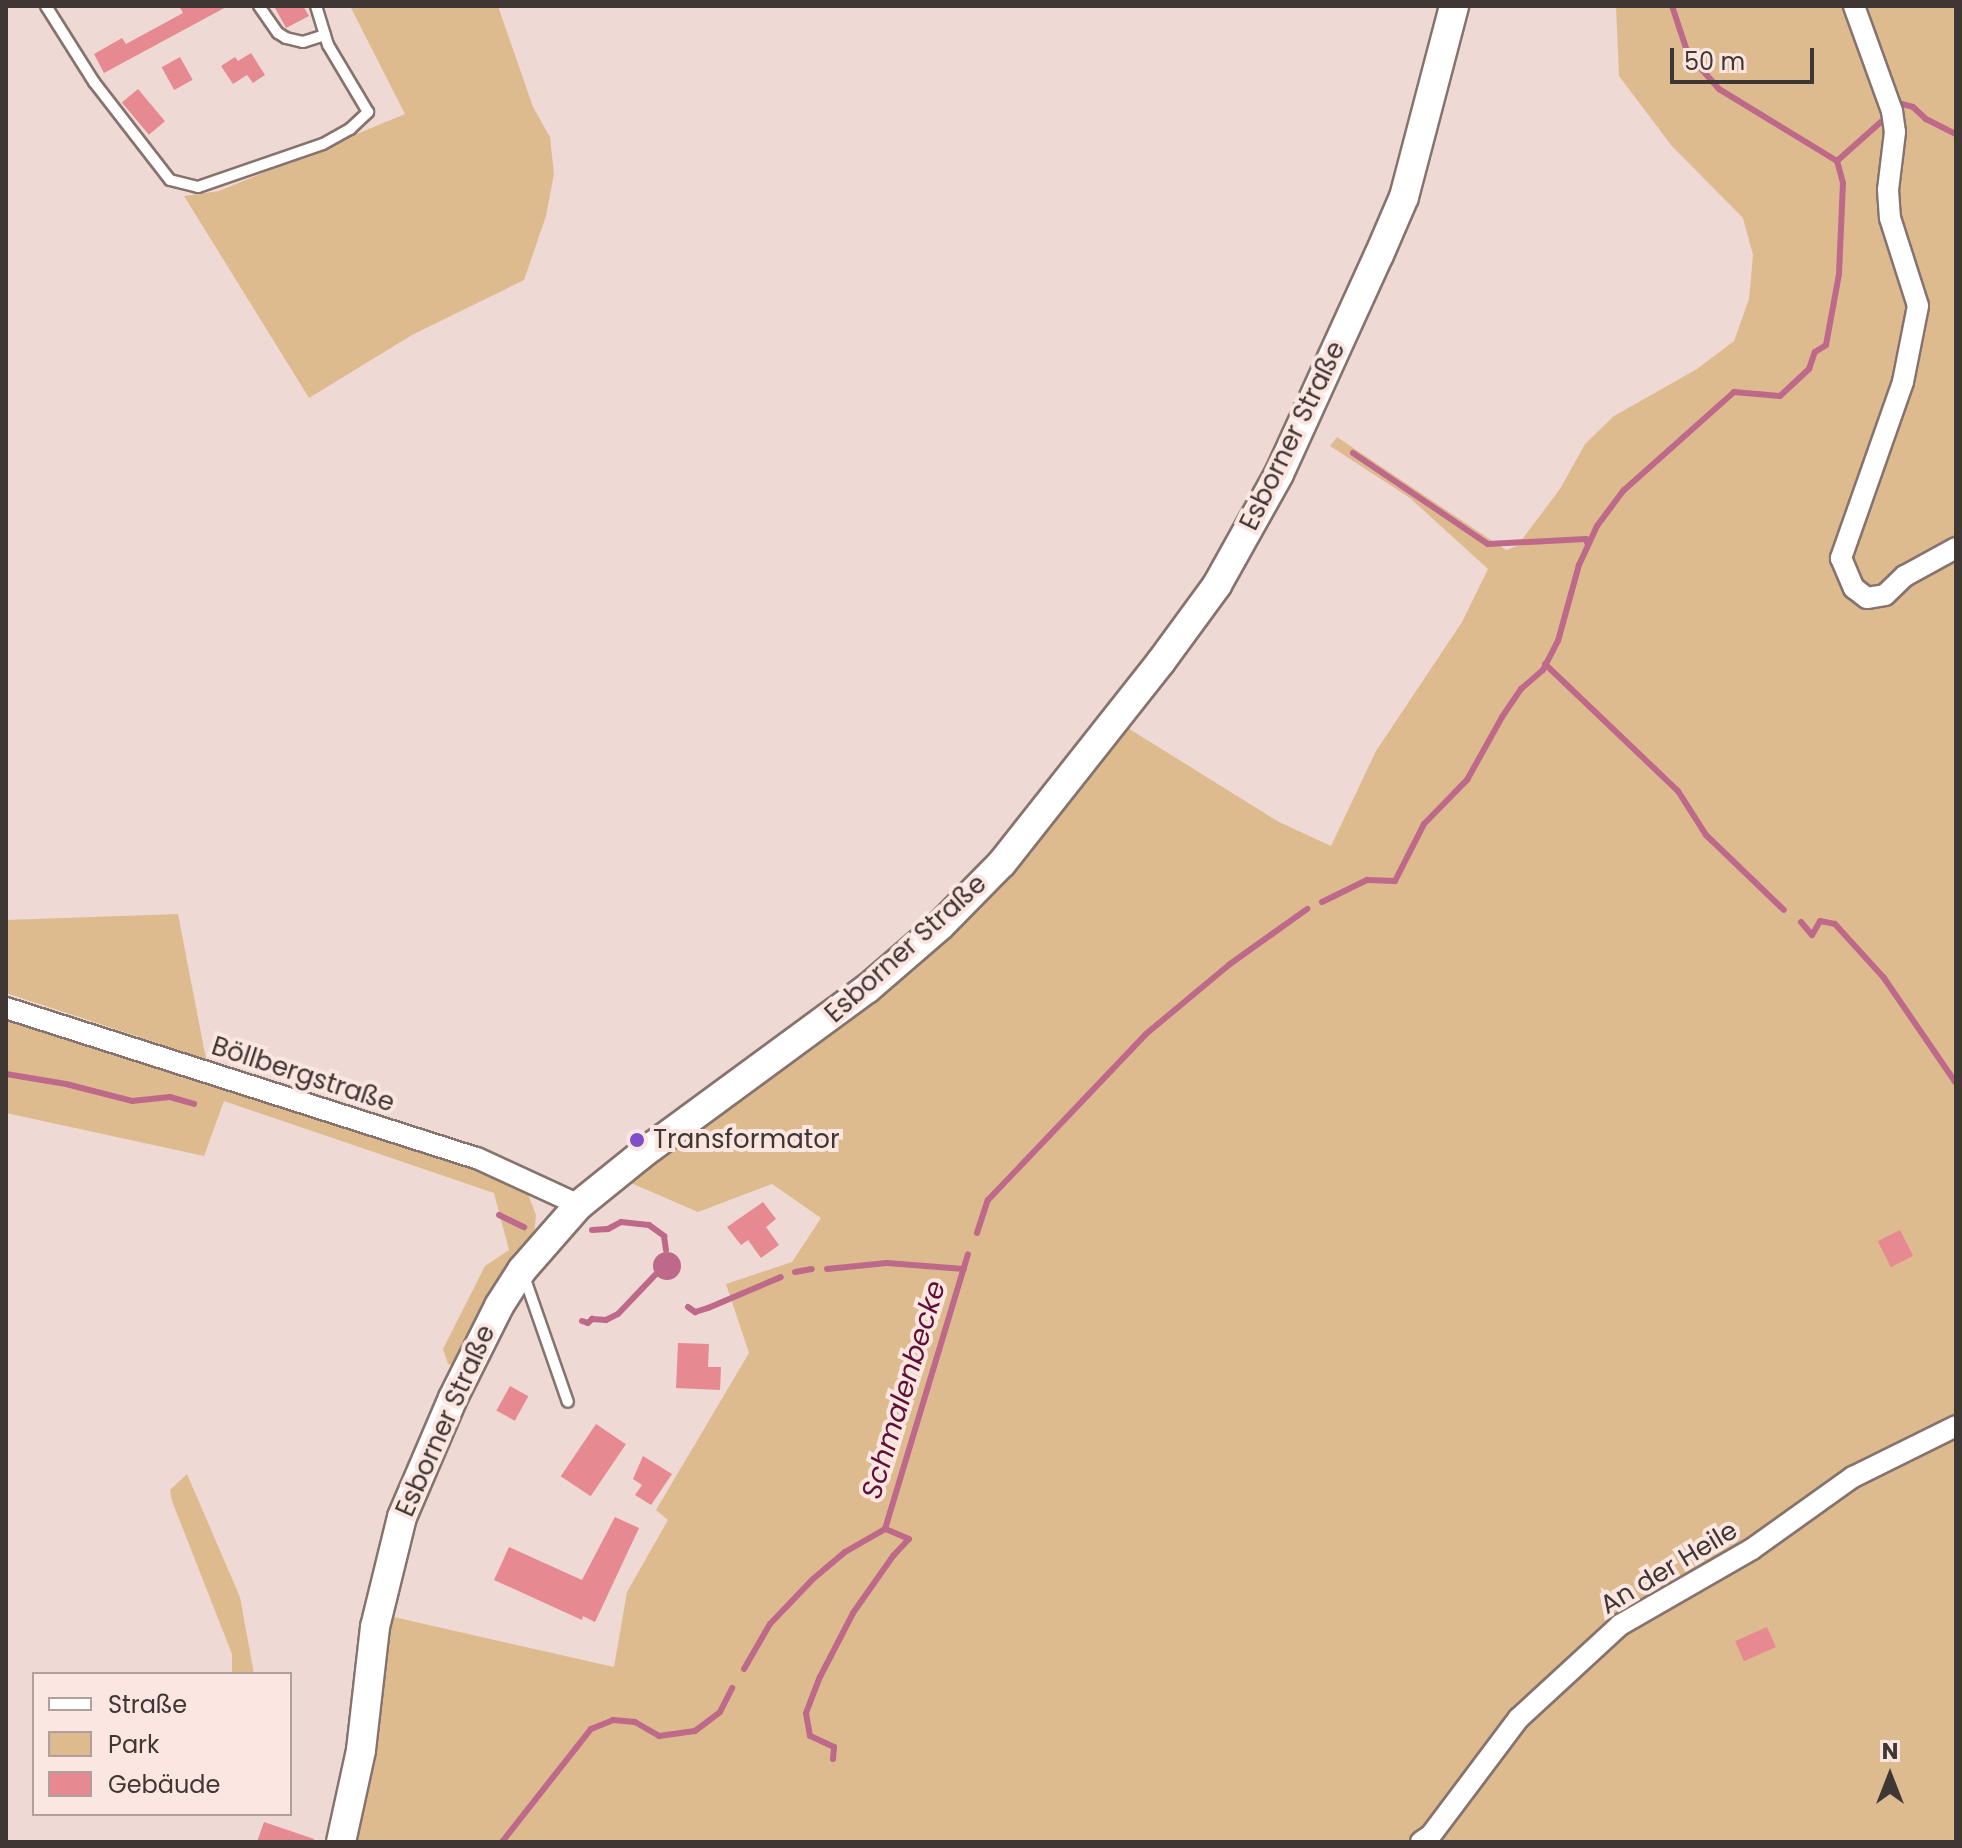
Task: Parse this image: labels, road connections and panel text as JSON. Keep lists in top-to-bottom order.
{
  "streets": {
    "main road": ["Esborner Straße"],
    "street": ["Böllbergstraße", "An der Heile"]
  },
  "crossings": [
    ["Esborner Straße", "Böllbergstraße"]
  ],
  "water": ["Schmalenbecke"],
  "places": ["Transformator"],
  "legend": ["Straße", "Park", "Gebäude"],
  "scale_bar": "50 m",
  "north": "top"
}
